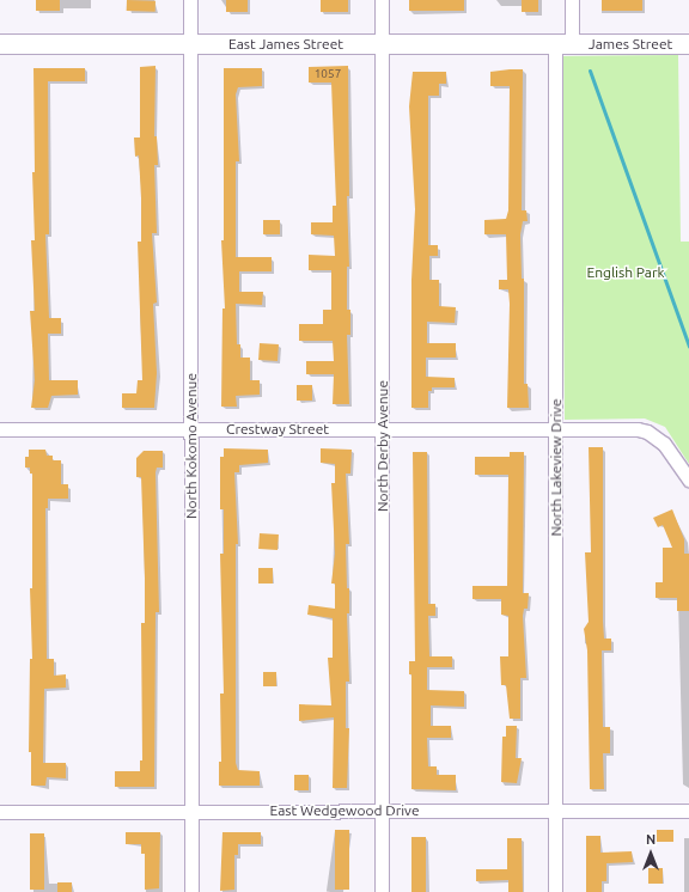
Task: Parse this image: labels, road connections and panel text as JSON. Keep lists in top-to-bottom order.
{
  "streets": {
    "street": [
      "East James Street",
      "James Street",
      "Crestway Street",
      "North Kokomo Avenue",
      "North Derby Avenue",
      "North Lakeview Drive",
      "East Wedgewood Drive"
    ]
  },
  "crossings": [
    ["East James Street", "James Street"],
    ["East James Street", "North Kokomo Avenue"],
    ["East James Street", "North Derby Avenue"],
    ["East James Street", "North Lakeview Drive"],
    ["James Street", "North Lakeview Drive"],
    ["Crestway Street", "North Kokomo Avenue"],
    ["Crestway Street", "North Derby Avenue"],
    ["Crestway Street", "North Lakeview Drive"],
    ["North Kokomo Avenue", "East Wedgewood Drive"],
    ["North Derby Avenue", "East Wedgewood Drive"],
    ["North Lakeview Drive", "East Wedgewood Drive"]
  ],
  "parks": ["English Park"],
  "house_numbers": ["1057"],
  "north": "top"
}
